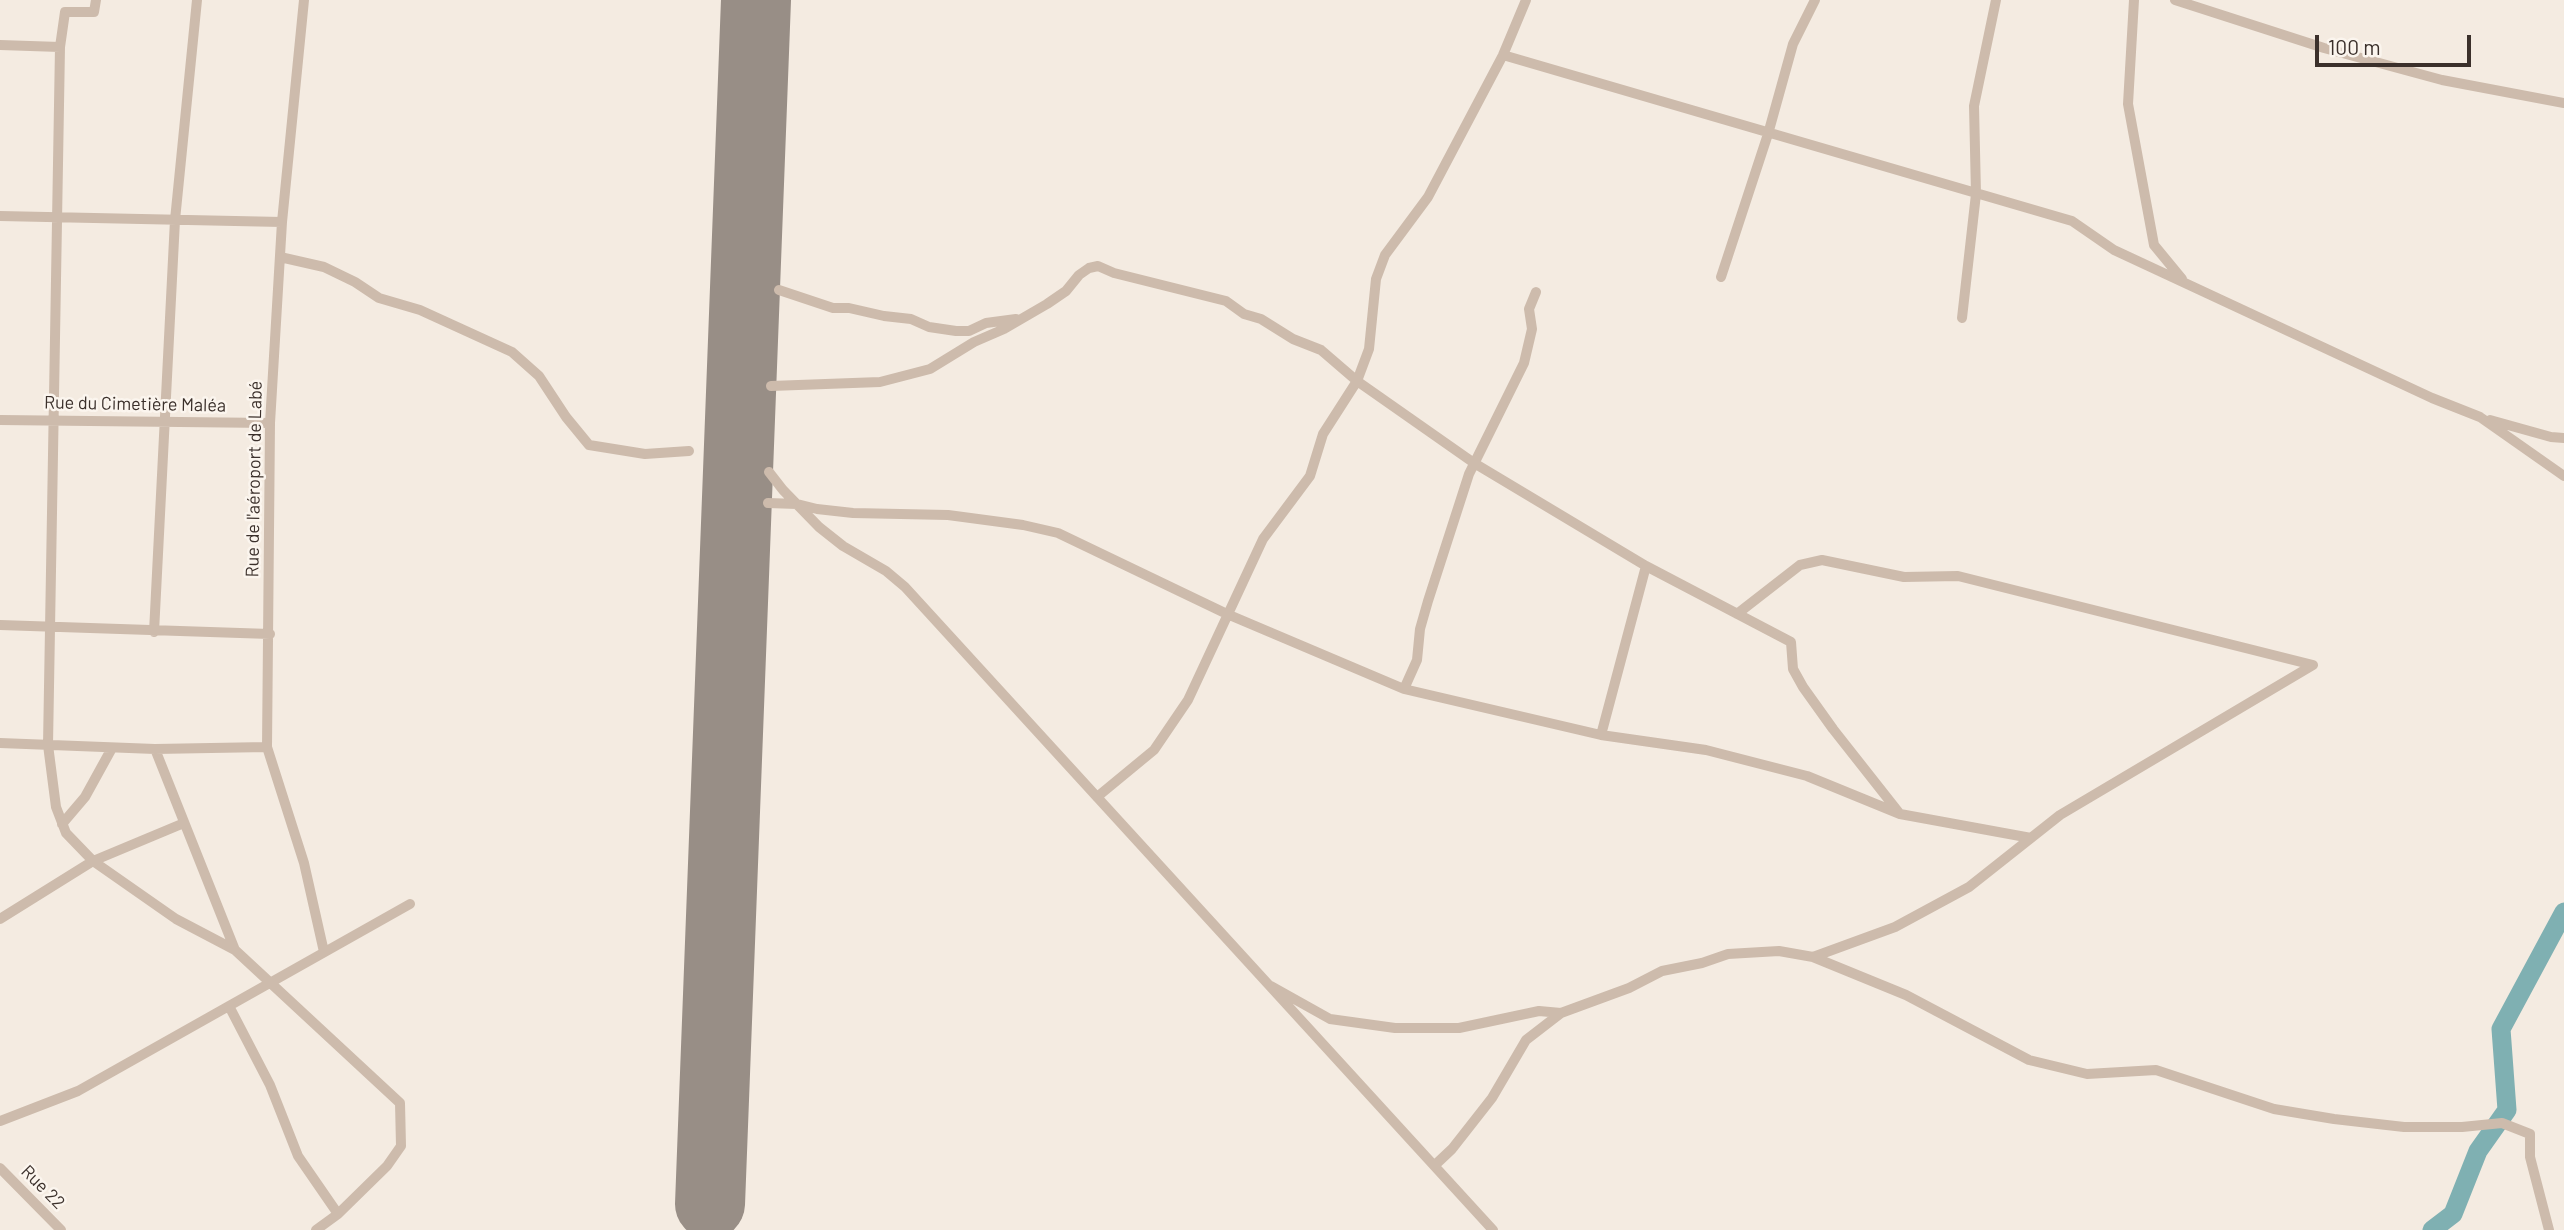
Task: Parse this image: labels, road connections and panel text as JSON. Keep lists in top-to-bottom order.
{
  "streets": {
    "street": ["Rue du Cimetière Maléa", "Rue de l'aéroport de Labé", "Rue 22"]
  },
  "crossings": [
    ["Rue du Cimetière Maléa", "Rue de l'aéroport de Labé"]
  ],
  "scale_bar": "100 m"
}
